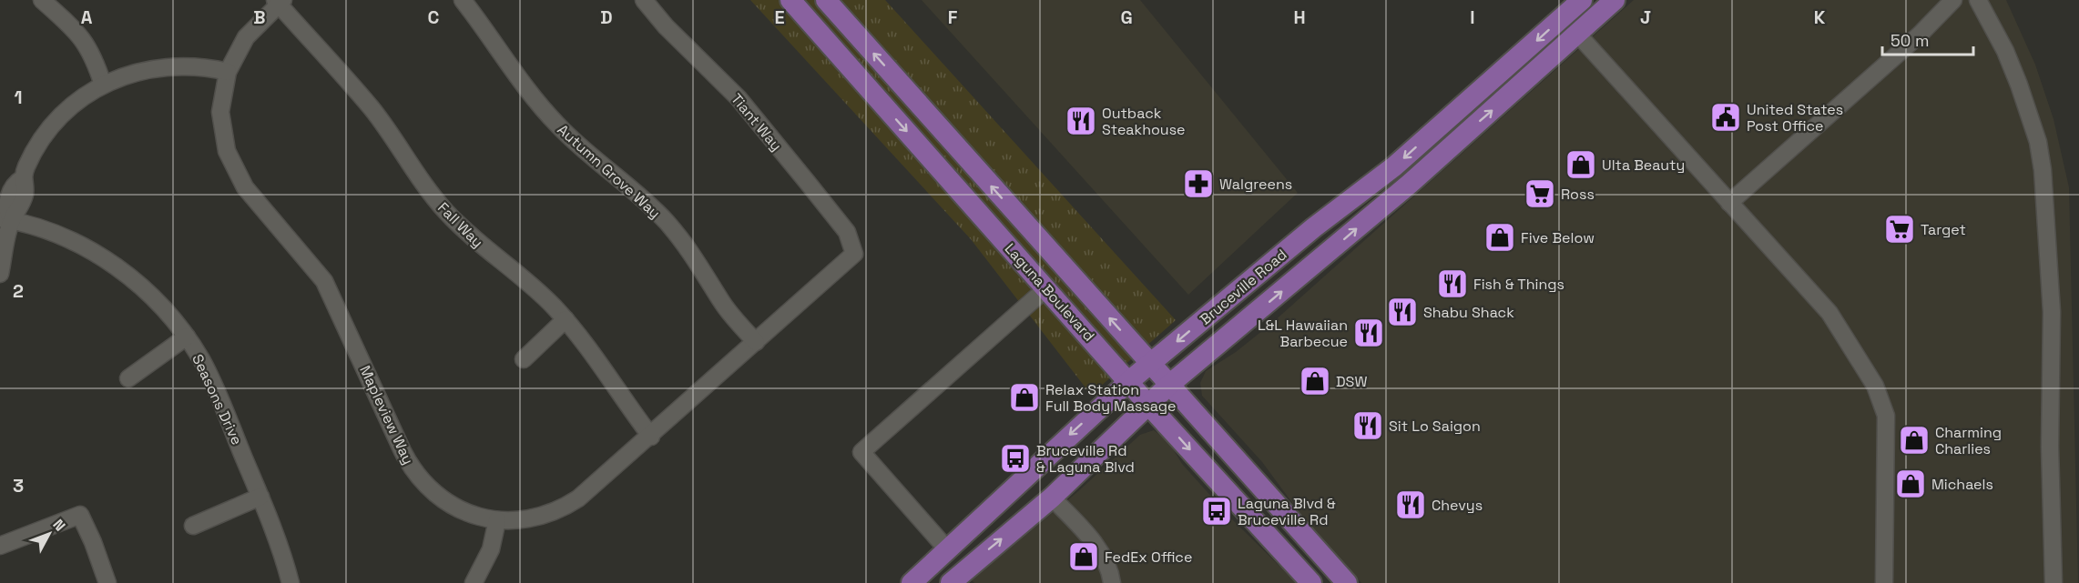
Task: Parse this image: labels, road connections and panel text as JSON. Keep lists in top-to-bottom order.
{
  "streets": {
    "main road": ["Bruceville Road", "Laguna Boulevard"],
    "street": [
      "Tiant Way",
      "Autumn Grove Way",
      "Fall Way",
      "Seasons Drive",
      "Mapleview Way"
    ]
  },
  "crossings": [
    ["Tiant Way", "Mapleview Way"],
    ["Autumn Grove Way", "Mapleview Way"],
    ["Fall Way", "Mapleview Way"],
    ["Bruceville Road", "Laguna Boulevard"]
  ],
  "places": {
    "public building": ["United States Post Office"],
    "restaurant": [
      "Outback Steakhouse",
      "Fish & Things",
      "Shabu Shack",
      "L&L Hawaiian Barbecue",
      "Sit Lo Saigon",
      "Chevys"
    ],
    "shop": [
      "Ulta Beauty",
      "Five Below",
      "DSW",
      "Relax Station Full Body Massage",
      "Charming Charlies",
      "Michaels",
      "FedEx Office"
    ],
    "pharmacy": ["Walgreens"],
    "supermarket": ["Ross", "Target"],
    "bus stop": ["Bruceville Rd & Laguna Blvd", "Laguna Blvd & Bruceville Rd"]
  },
  "scale_bar": "50 m",
  "north": "top right",
  "grid": {
    "columns": [
      "A",
      "B",
      "C",
      "D",
      "E",
      "F",
      "G",
      "H",
      "I",
      "J",
      "K"
    ],
    "rows": ["1", "2", "3"]
  }
}
